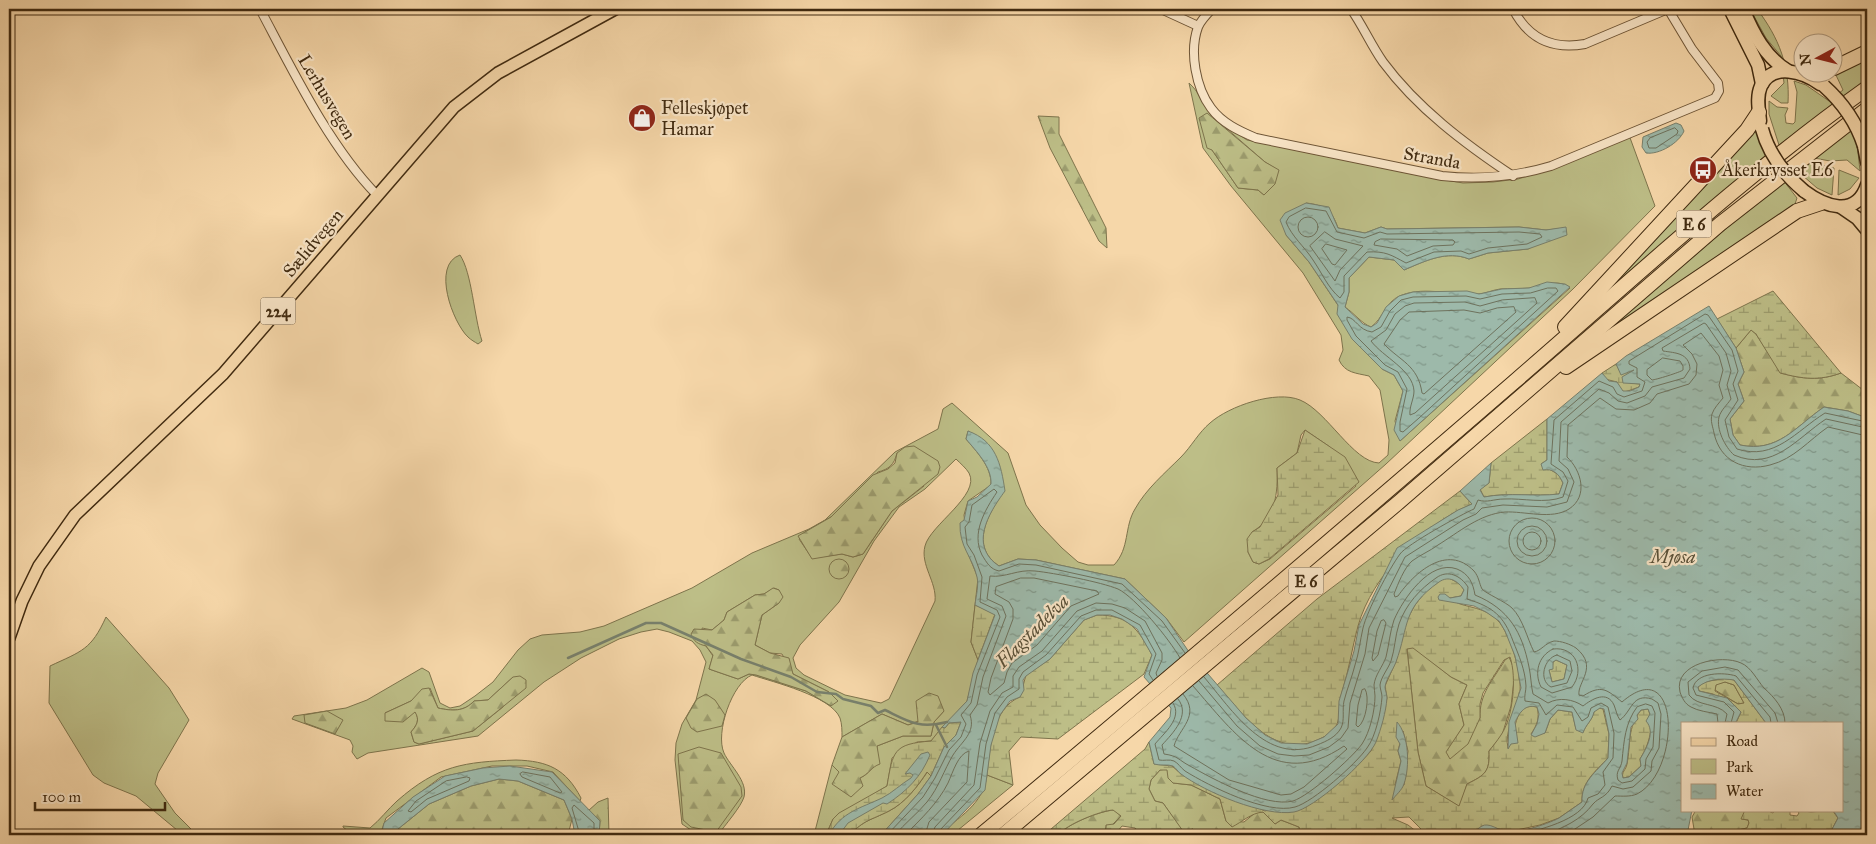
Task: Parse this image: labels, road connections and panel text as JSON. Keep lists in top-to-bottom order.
{
  "streets": {
    "highway": ["E 6"],
    "main road": ["Sælidvegen", "224"],
    "street": ["Lerhusvegen", "Stranda"]
  },
  "crossings": [
    ["Lerhusvegen", "Sælidvegen"]
  ],
  "water": ["Mjøsa", "Flagstadelva"],
  "places": {
    "shop": ["Felleskjøpet Hamar"],
    "bus stop": ["Åkerkrysset E6"]
  },
  "legend": ["Road", "Park", "Water"],
  "scale_bar": "100 m",
  "north": "left"
}
